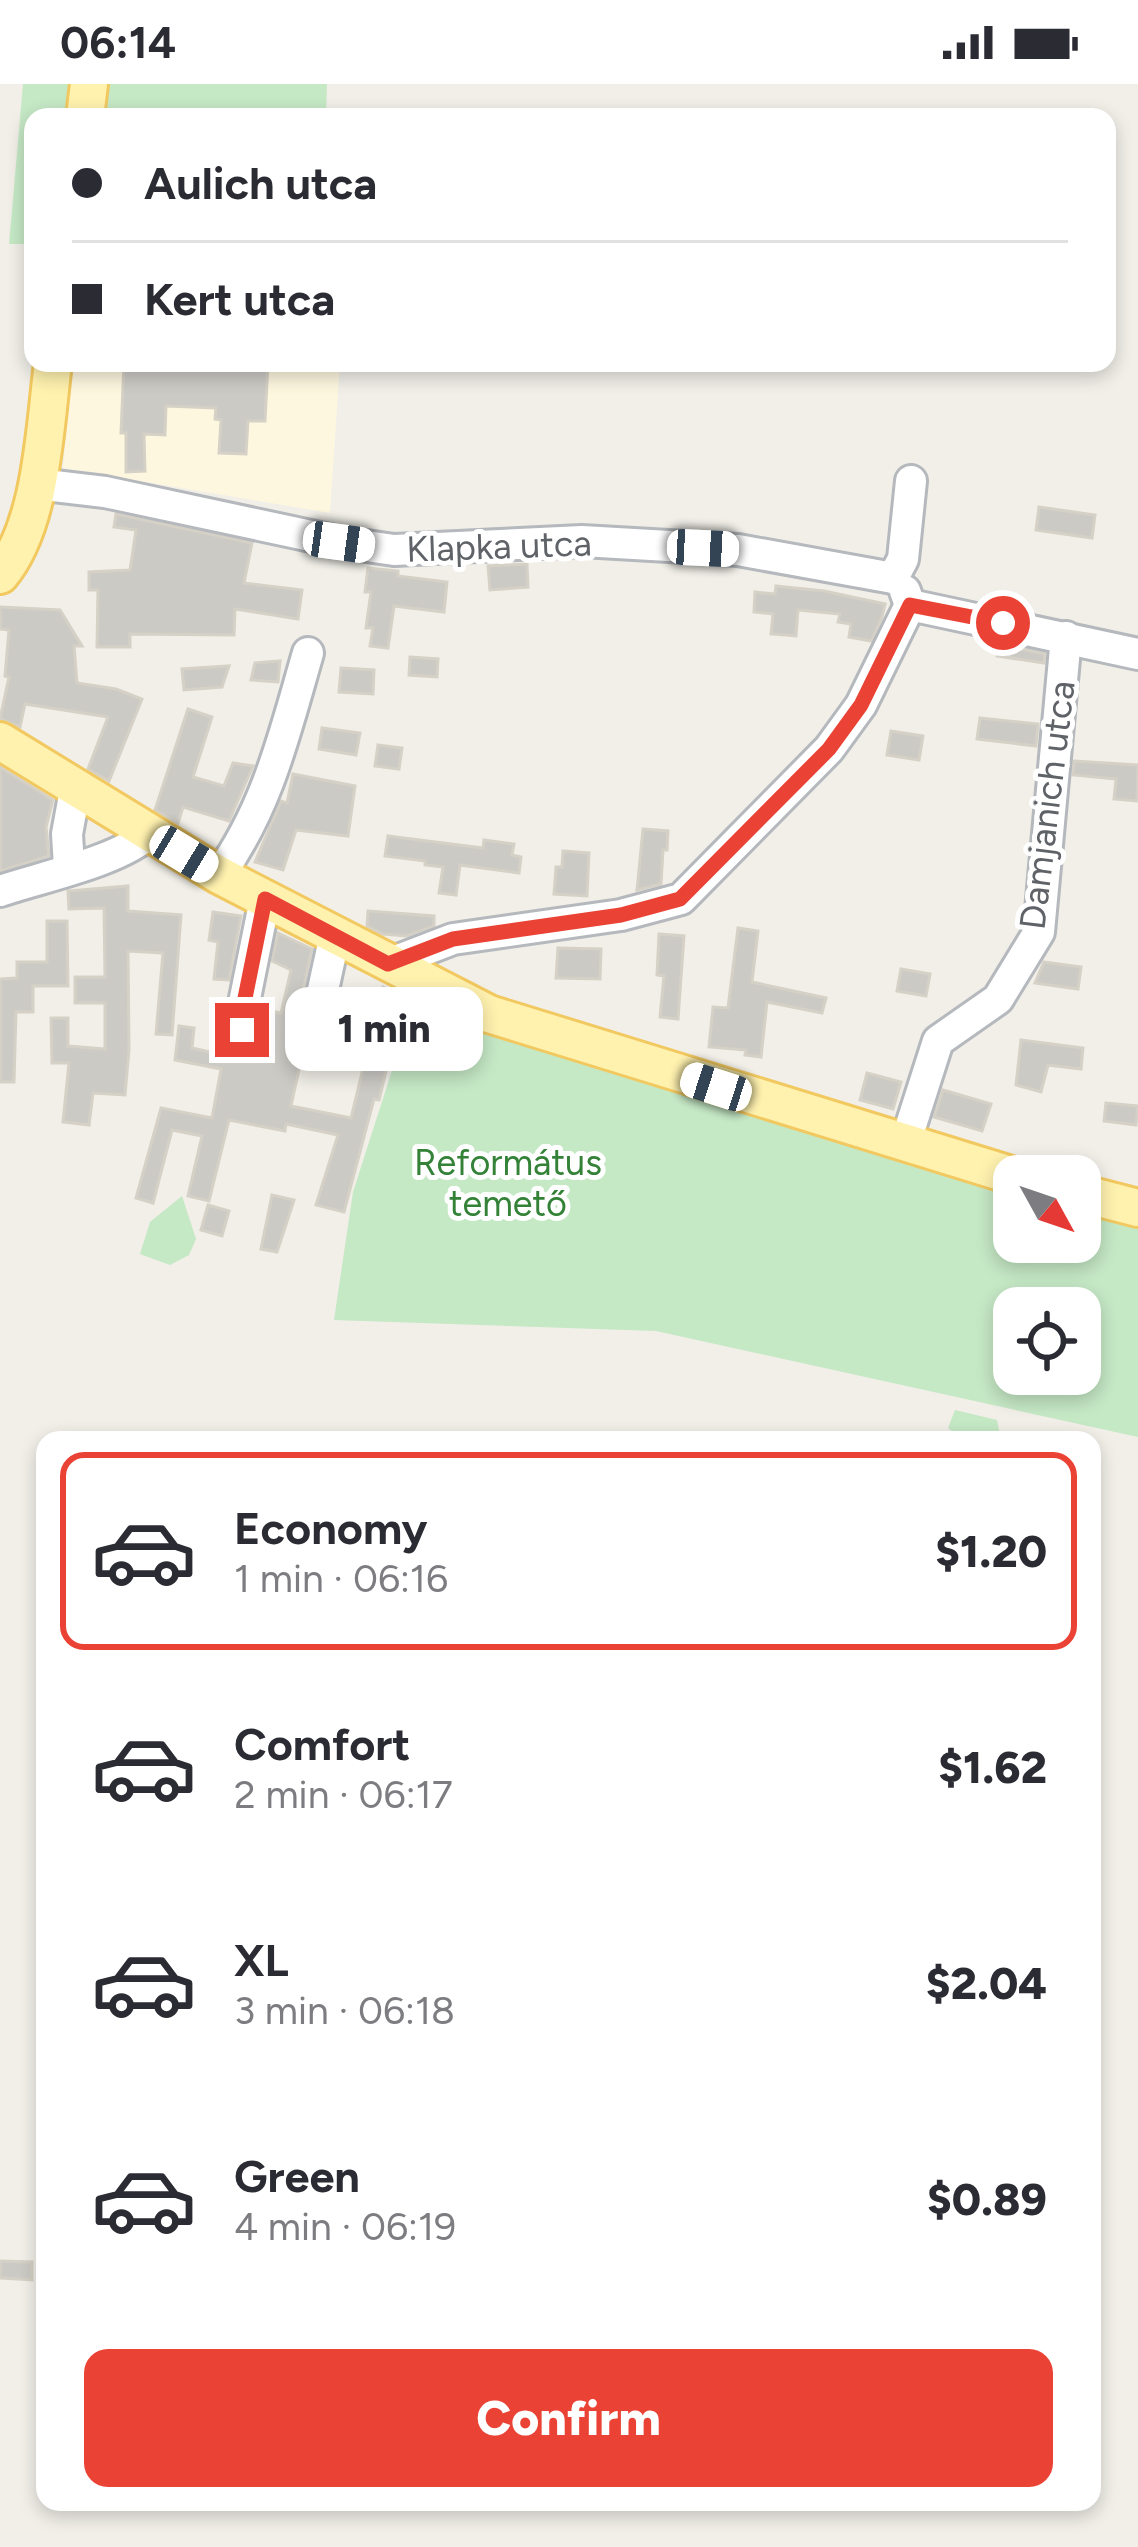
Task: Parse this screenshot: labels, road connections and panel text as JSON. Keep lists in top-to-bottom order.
{
  "streets": {
    "street": ["Klapka utca", "Damjanich utca"]
  },
  "parks": ["Református temető"],
  "north": "bottom right",
  "page": {
    "status": "06:14",
    "banner": ["Aulich utca", "Kert utca"],
    "bubble": "1 min",
    "list": [
      {
        "name": "Economy",
        "note": "1 min · 06:16",
        "value": "$1.20"
      },
      {
        "name": "Comfort",
        "note": "2 min · 06:17",
        "value": "$1.62"
      },
      {
        "name": "XL",
        "note": "3 min · 06:18",
        "value": "$2.04"
      },
      {
        "name": "Green",
        "note": "4 min · 06:19",
        "value": "$0.89"
      }
    ],
    "buttons": "Confirm"
  }
}
